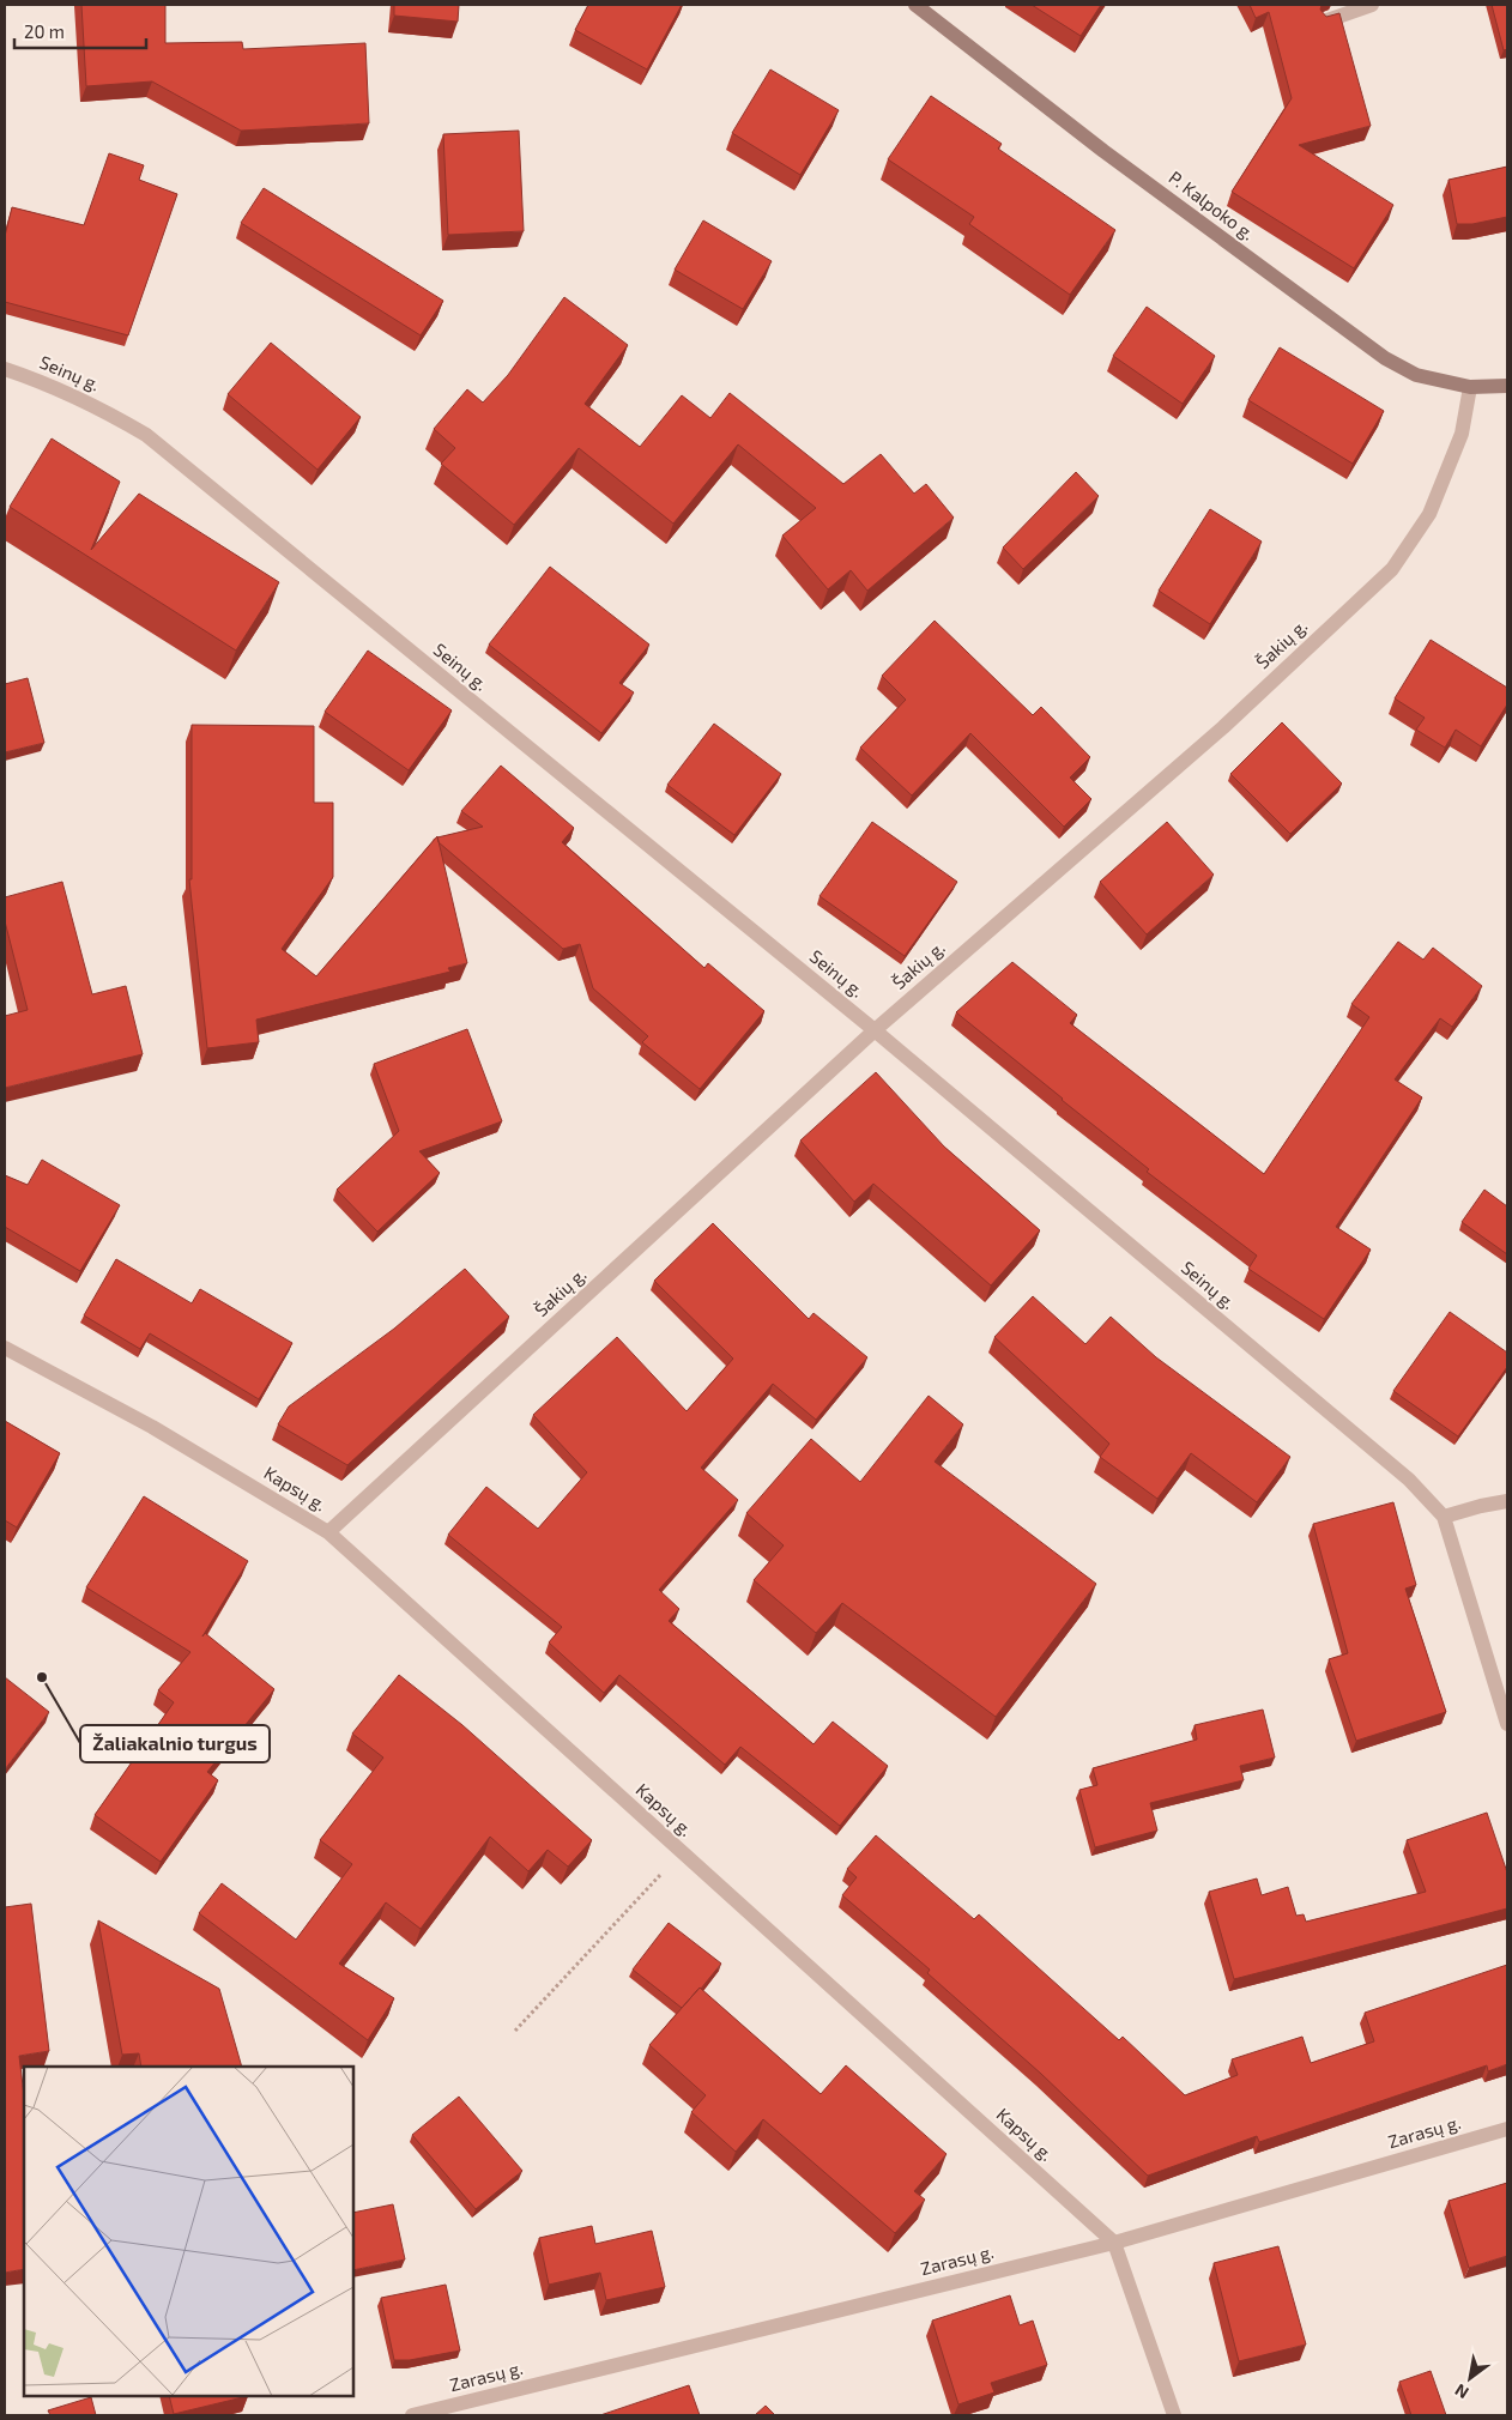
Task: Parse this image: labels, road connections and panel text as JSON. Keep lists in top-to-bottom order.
{
  "streets": {
    "street": [
      "P. Kalpoko g.",
      "Seinų g.",
      "Šakių g.",
      "Kapsų g.",
      "Zarasų g."
    ]
  },
  "crossings": [
    ["P. Kalpoko g.", "Šakių g."],
    ["Seinų g.", "Šakių g."],
    ["Šakių g.", "Kapsų g."],
    ["Kapsų g.", "Zarasų g."]
  ],
  "places": ["Žaliakalnio turgus"],
  "scale_bar": "20 m",
  "north": "bottom left"
}
